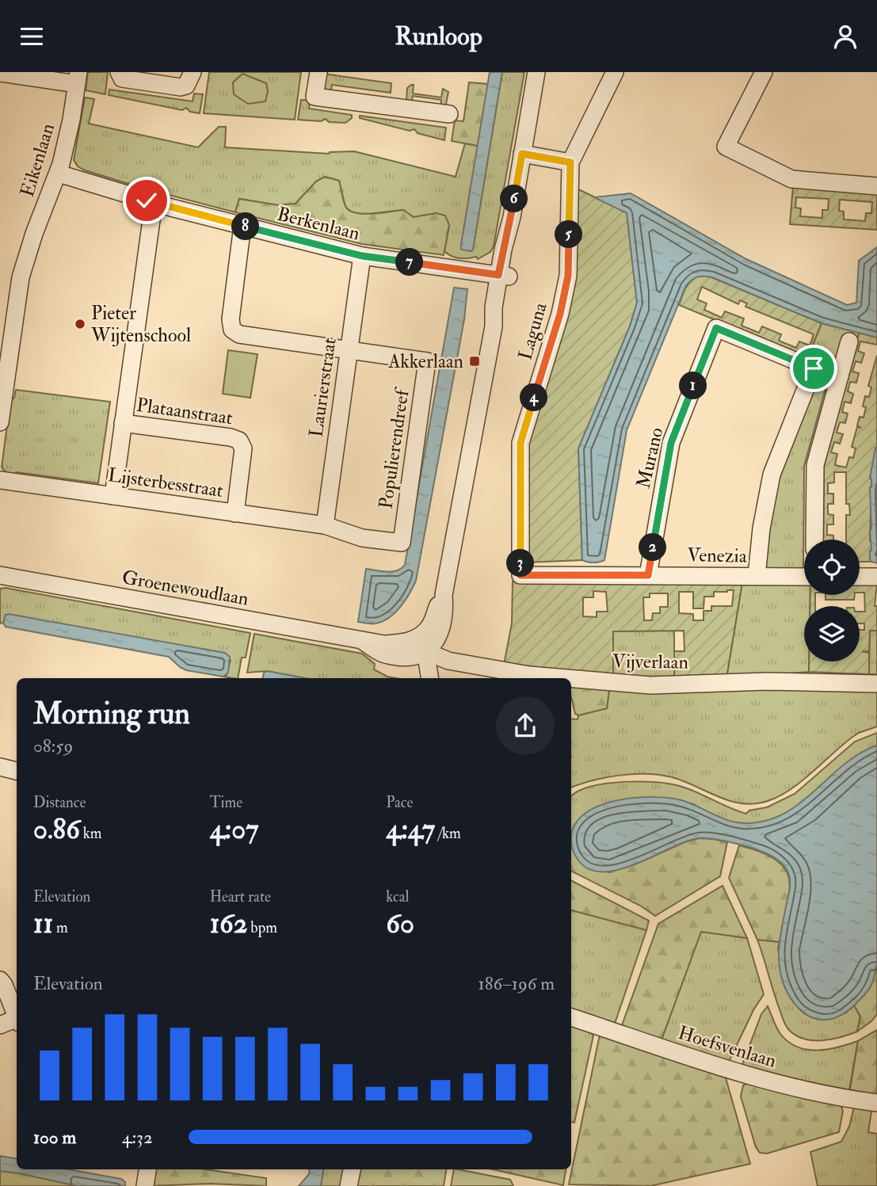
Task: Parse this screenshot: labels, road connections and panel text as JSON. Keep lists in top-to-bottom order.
{
  "streets": {
    "street": [
      "Eikenlaan",
      "Berkenlaan",
      "Laguna",
      "Laurierstraat",
      "Plataanstraat",
      "Populierendreef",
      "Murano",
      "Lijsterbesstraat",
      "Venezia",
      "Groenewoudlaan",
      "Vijverlaan",
      "Hoefsvenlaan"
    ]
  },
  "crossings": [
    ["Eikenlaan", "Berkenlaan"],
    ["Berkenlaan", "Laurierstraat"],
    ["Laguna", "Venezia"],
    ["Laurierstraat", "Populierendreef"],
    ["Laurierstraat", "Lijsterbesstraat"],
    ["Plataanstraat", "Lijsterbesstraat"],
    ["Populierendreef", "Lijsterbesstraat"],
    ["Murano", "Venezia"],
    ["Groenewoudlaan", "Vijverlaan"]
  ],
  "places": {
    "other": ["Pieter Wijtenschool"],
    "transit": ["Akkerlaan"]
  },
  "page": {
    "header": "Runloop",
    "pins": [
      "6",
      "8",
      "5",
      "7",
      "1",
      "4",
      "2",
      "3"
    ],
    "heading": ["Morning run", "08:59"],
    "stats": [
      ["Distance", "0.86 km"],
      ["Time", "4:07"],
      ["Pace", "4:47 /km"],
      ["Elevation", "11 m"],
      ["Heart rate", "162 bpm"],
      ["kcal", "60"]
    ],
    "chart": ["Elevation", "186–196 m"],
    "list": [
      {
        "name": "100 m",
        "note": "4:32"
      }
    ]
  }
}
